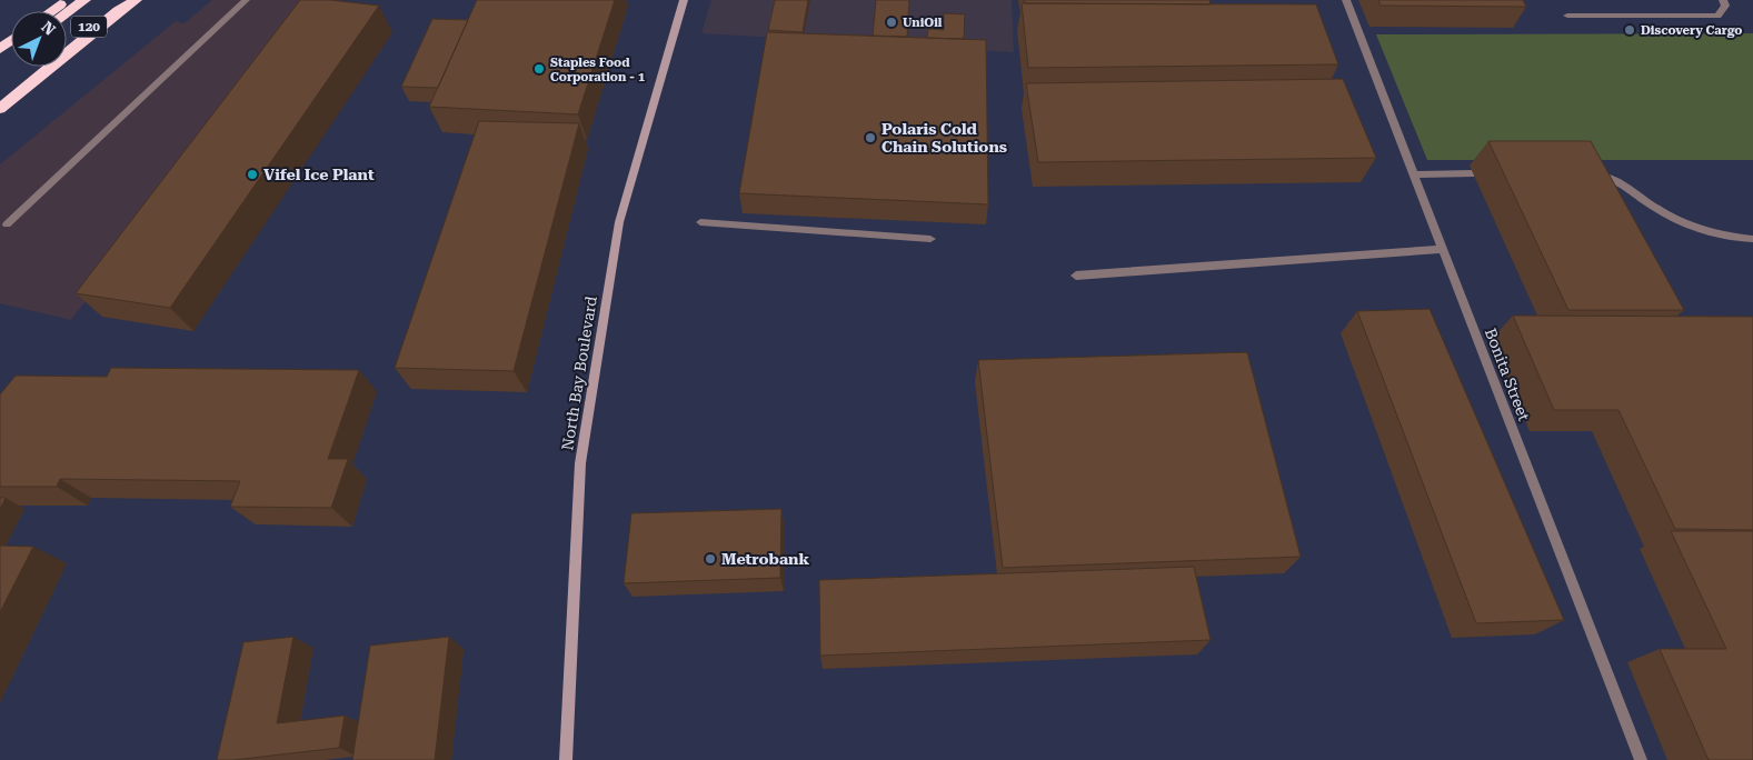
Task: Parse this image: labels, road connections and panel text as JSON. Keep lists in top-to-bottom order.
{
  "streets": {
    "highway": ["120"],
    "main road": ["North Bay Boulevard"],
    "lane": ["Bonita Street"]
  },
  "places": [
    "UniOil",
    "Discovery Cargo",
    "Staples Food Corporation - 1",
    "Polaris Cold Chain Solutions",
    "Vifel Ice Plant",
    "Metrobank"
  ],
  "north": "top right"
}
